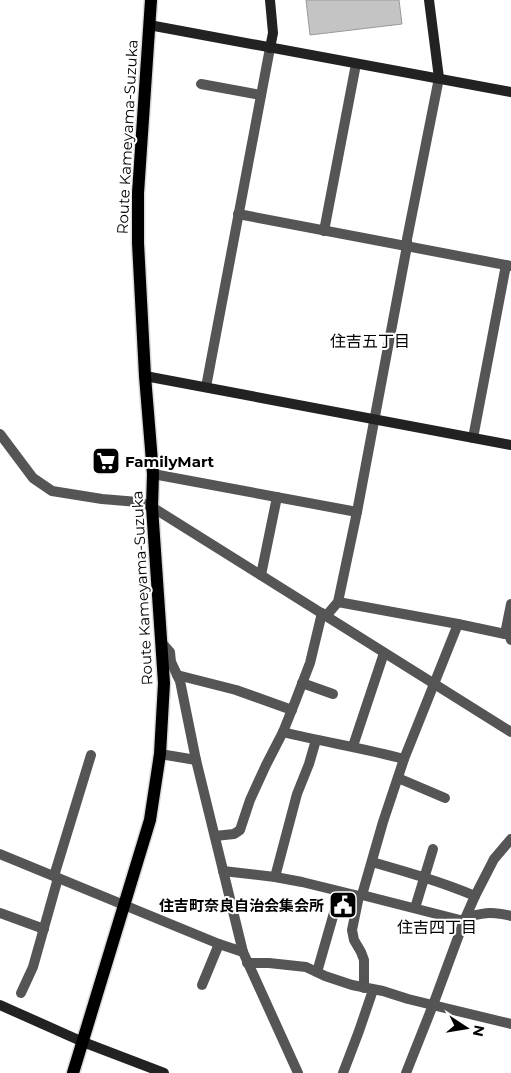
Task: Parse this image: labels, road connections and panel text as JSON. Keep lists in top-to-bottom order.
{
  "streets": {
    "main road": ["Route Kameyama-Suzuka"]
  },
  "districts": ["住吉五丁目", "住吉四丁目"],
  "places": {
    "supermarket": ["FamilyMart"],
    "public building": ["住吉町奈良自治会集会所"]
  },
  "north": "right"
}
